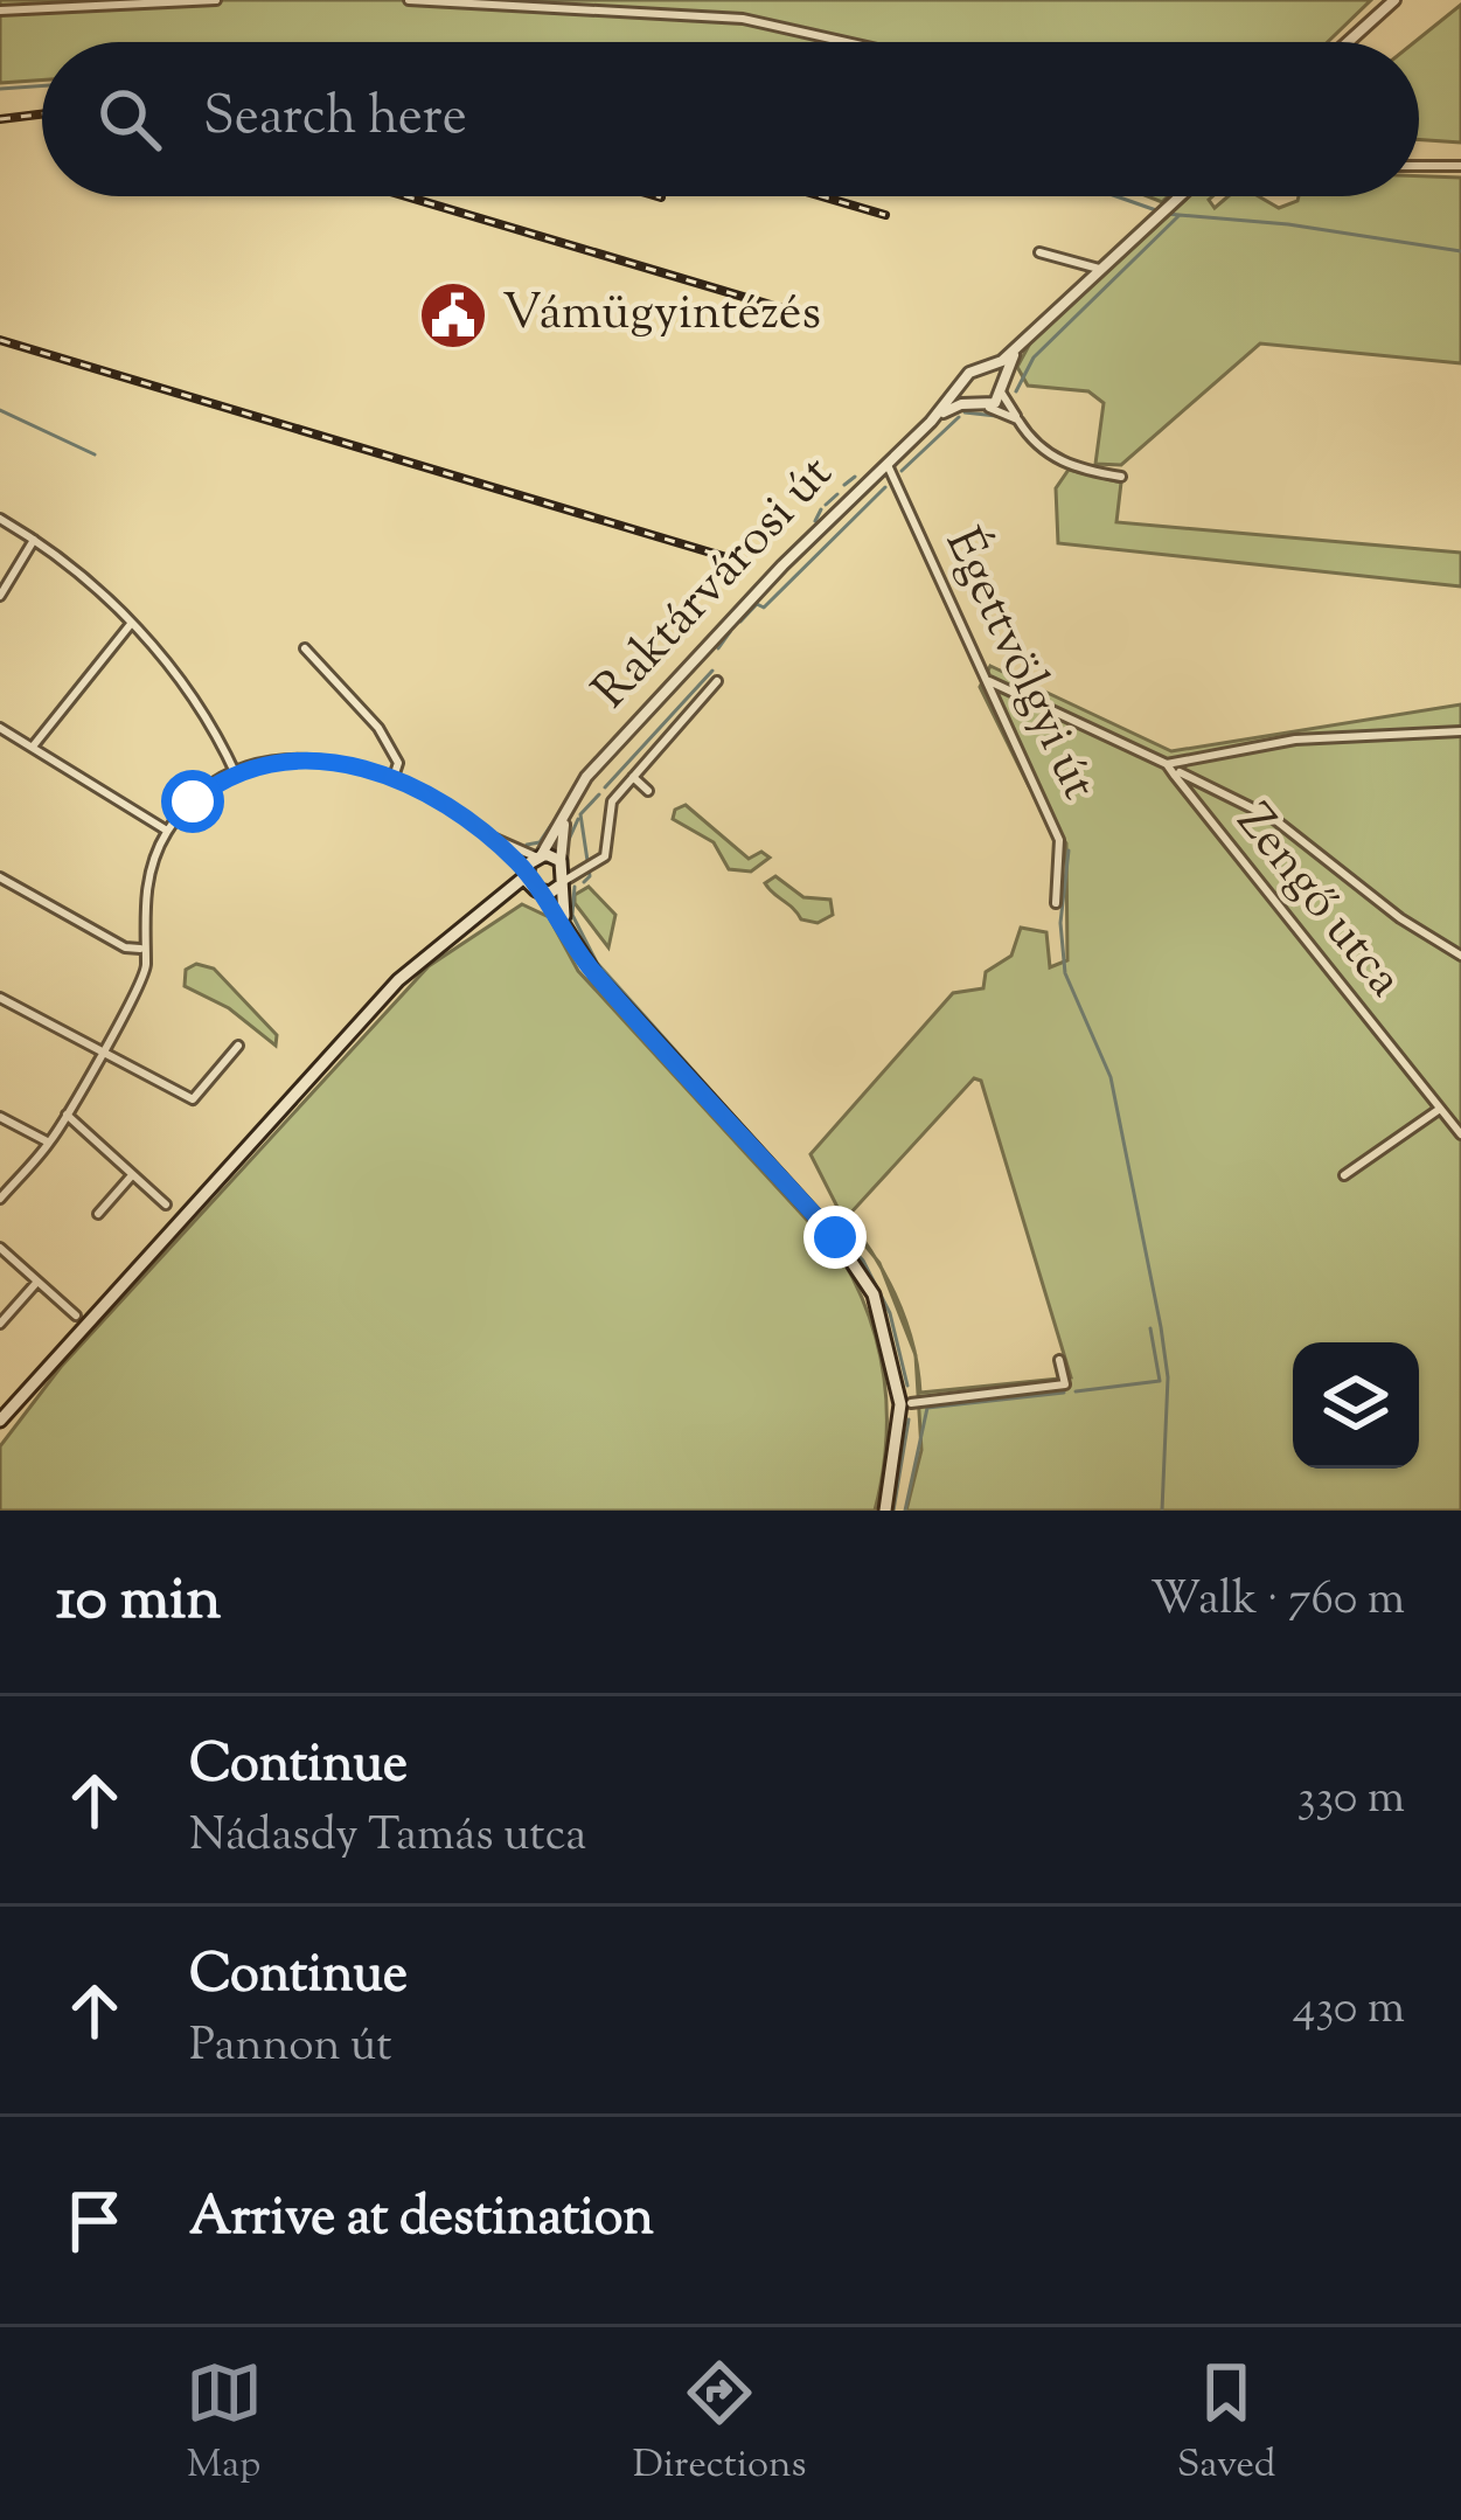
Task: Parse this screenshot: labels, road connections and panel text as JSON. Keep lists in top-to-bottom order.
{
  "streets": {
    "main road": ["Raktárvárosi út"],
    "street": ["Égettvölgyi út", "Zengő utca"]
  },
  "crossings": [
    ["Raktárvárosi út", "Égettvölgyi út"]
  ],
  "places": {
    "public building": ["Vámügyintézés"]
  },
  "page": {
    "search": "Search here",
    "heading": ["10 min", "Walk · 760 m"],
    "list": [
      ["Continue", "Nádasdy Tamás utca", "330 m"],
      ["Continue", "Pannon út", "430 m"],
      "Arrive at destination"
    ],
    "nav": ["Map", "Directions", "Saved"]
  }
}
